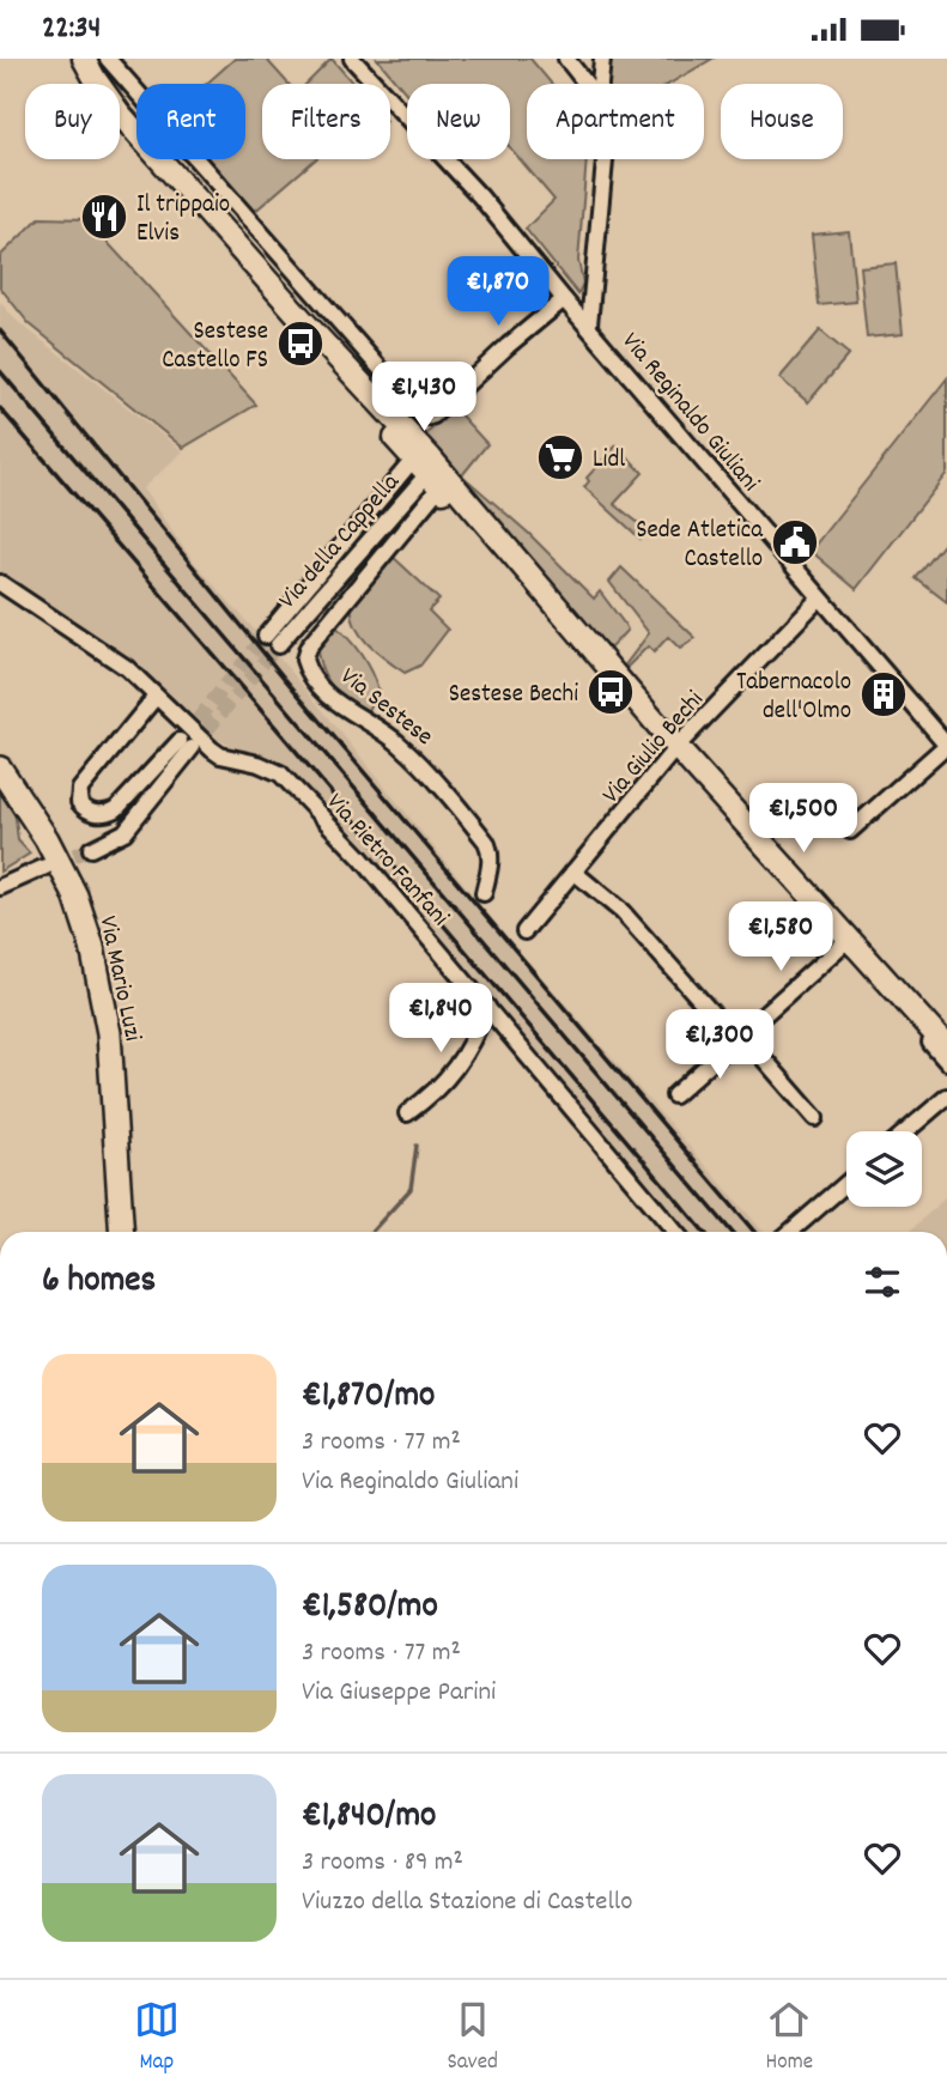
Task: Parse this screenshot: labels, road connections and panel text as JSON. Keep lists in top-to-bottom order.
{
  "streets": {
    "main road": ["Via Mario Luzi"],
    "street": [
      "Via Reginaldo Giuliani",
      "Via della Cappella",
      "Via Sestese",
      "Via Giulio Bechi",
      "Via Pietro Fanfani"
    ]
  },
  "crossings": [
    ["Via Reginaldo Giuliani", "Via Giulio Bechi"],
    ["Via della Cappella", "Via Sestese"]
  ],
  "places": {
    "restaurant": ["Il trippaio Elvis"],
    "bus stop": ["Sestese Castello FS", "Sestese Bechi"],
    "supermarket": ["Lidl"],
    "public building": ["Sede Atletica Castello"],
    "building": ["Tabernacolo dell'Olmo"]
  },
  "page": {
    "status": "22:34",
    "chip": [
      "Buy",
      "Rent",
      "Filters",
      "New",
      "Apartment",
      "House"
    ],
    "price": [
      "€1,870",
      "€1,430",
      "€1,500",
      "€1,580",
      "€1,840",
      "€1,300"
    ],
    "heading": "6 homes",
    "list": [
      {
        "name": "€1,870/mo",
        "note": "3 rooms · 77 m² · Via Reginaldo Giuliani"
      },
      {
        "name": "€1,580/mo",
        "note": "3 rooms · 77 m² · Via Giuseppe Parini"
      },
      {
        "name": "€1,840/mo",
        "note": "3 rooms · 89 m² · Viuzzo della Stazione di Castello"
      }
    ],
    "tabs": ["Map", "Saved", "Home"]
  }
}
